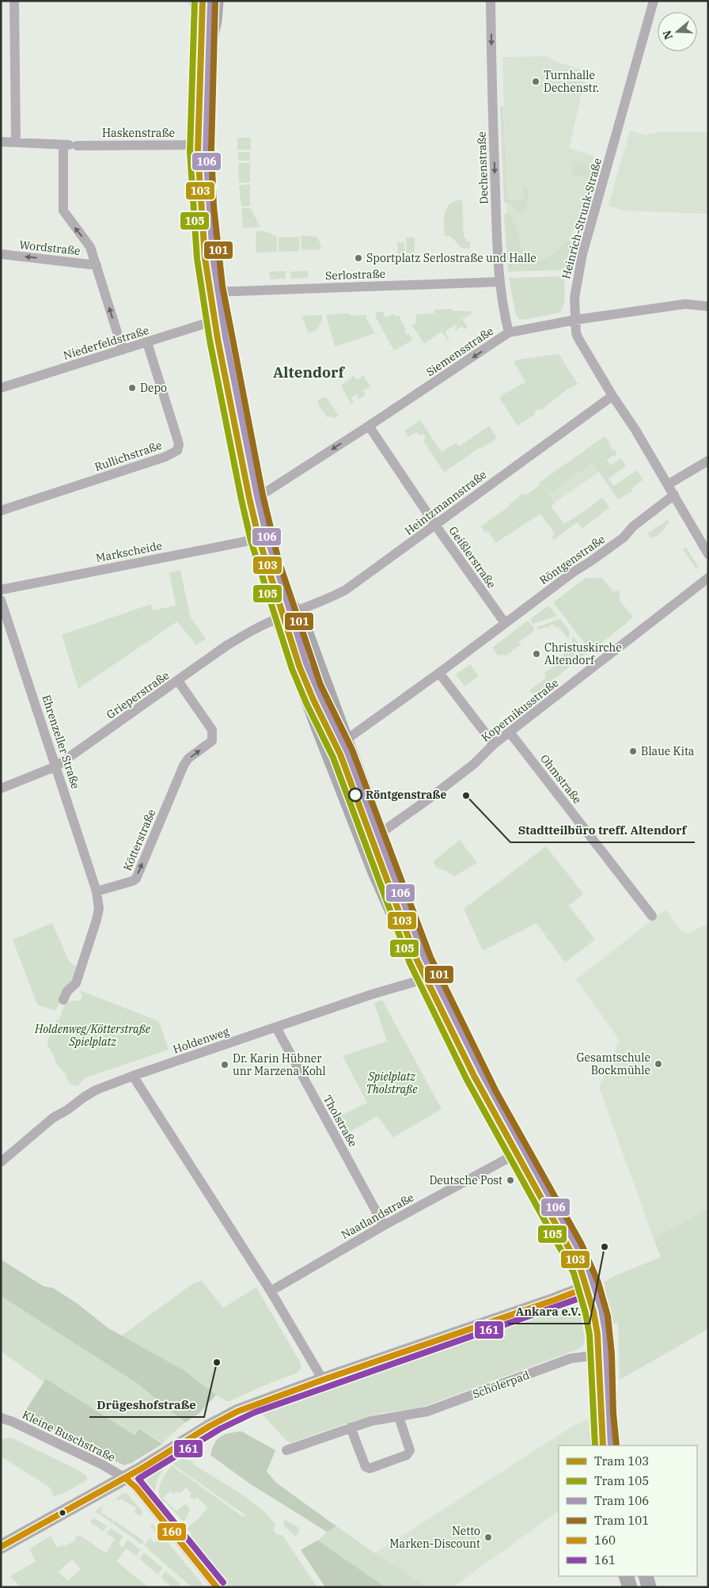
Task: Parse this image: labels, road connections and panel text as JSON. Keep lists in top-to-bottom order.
{
  "streets": {
    "street": [
      "Haskenstraße",
      "Dechenstraße",
      "Heinrich-Strunk-Straße",
      "Wordstraße",
      "Serlostraße",
      "Niederfeldstraße",
      "Siemensstraße",
      "Rullichstraße",
      "Heintzmannstraße",
      "Markscheide",
      "Geißlerstraße",
      "Röntgenstraße",
      "Grieperstraße",
      "Kopernikusstraße",
      "Ehrenzeller Straße",
      "Ohmstraße",
      "Kötterstraße",
      "Holdenweg",
      "Tholstraße",
      "Naatlandstraße",
      "Schölerpad",
      "Kleine Buschstraße"
    ]
  },
  "crossings": [
    ["Dechenstraße", "Serlostraße"],
    ["Dechenstraße", "Siemensstraße"],
    ["Heinrich-Strunk-Straße", "Siemensstraße"],
    ["Heinrich-Strunk-Straße", "Heintzmannstraße"],
    ["Heinrich-Strunk-Straße", "Röntgenstraße"],
    ["Niederfeldstraße", "Rullichstraße"],
    ["Siemensstraße", "Geißlerstraße"],
    ["Heintzmannstraße", "Geißlerstraße"],
    ["Heintzmannstraße", "Grieperstraße"],
    ["Geißlerstraße", "Röntgenstraße"],
    ["Grieperstraße", "Ehrenzeller Straße"],
    ["Grieperstraße", "Kötterstraße"],
    ["Kopernikusstraße", "Ohmstraße"],
    ["Ehrenzeller Straße", "Kötterstraße"],
    ["Holdenweg", "Tholstraße"],
    ["Tholstraße", "Naatlandstraße"]
  ],
  "one_way": [
    "Dechenstraße",
    "Wordstraße",
    "Siemensstraße",
    "Kötterstraße"
  ],
  "districts": ["Altendorf"],
  "parks": ["Holdenweg/Kötterstraße Spielplatz", "Spielplatz Tholstraße"],
  "places": [
    "Turnhalle Dechenstr.",
    "Sportplatz Serlostraße und Halle",
    "Depo",
    "Christuskirche Altendorf",
    "Blaue Kita",
    "Röntgenstraße",
    "Stadtteilbüro treff. Altendorf",
    "Gesamtschule Bockmühle",
    "Dr. Karin Hübner unr Marzena Kohl",
    "Deutsche Post",
    "Ankara e.V.",
    "Drügeshofstraße",
    "Netto Marken-Discount"
  ],
  "lines": [
    "tram line 103",
    "tram line 105",
    "tram line 106",
    "tram line 101",
    "transit line 160",
    "transit line 161"
  ],
  "legend": [
    "Tram 103",
    "Tram 105",
    "Tram 106",
    "Tram 101",
    "160",
    "161"
  ],
  "north": "left"
}
